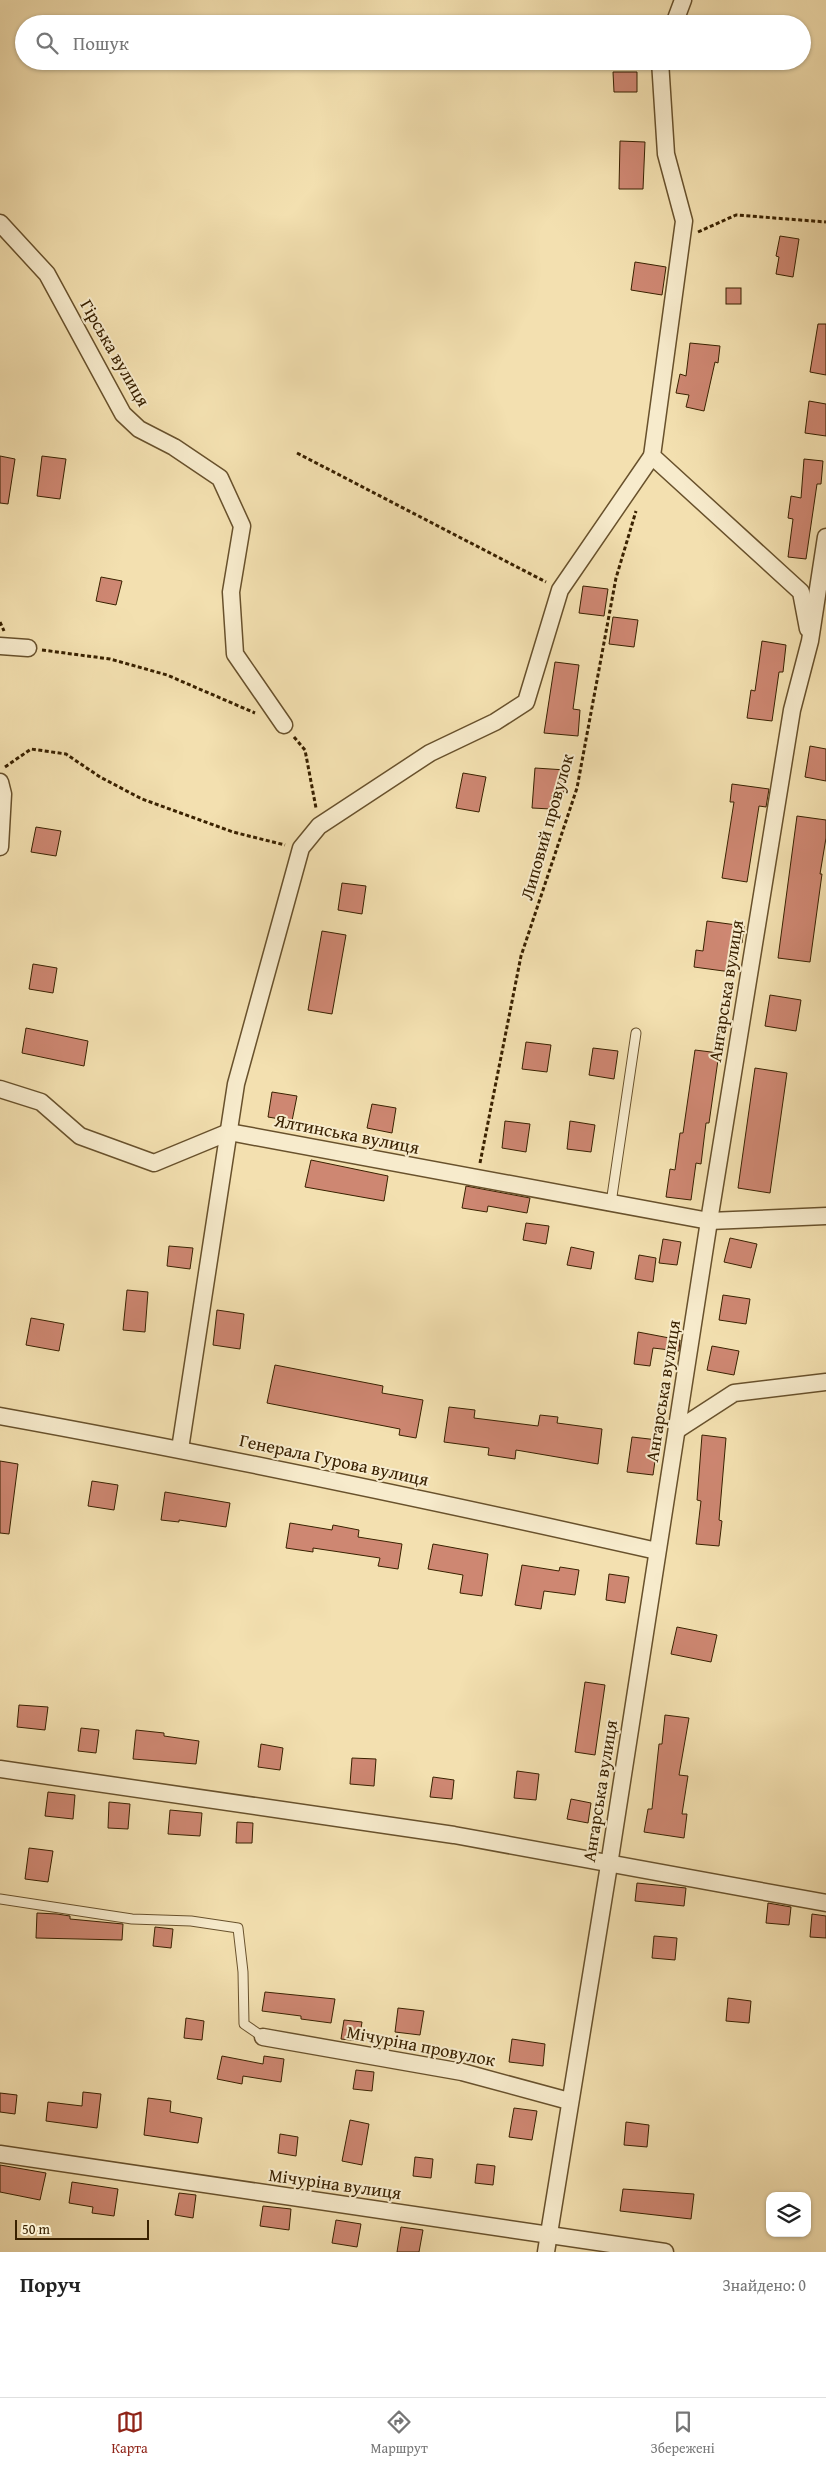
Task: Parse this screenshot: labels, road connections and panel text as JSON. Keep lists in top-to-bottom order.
{
  "streets": {
    "street": [
      "Гірська вулиця",
      "Ангарська вулиця",
      "Ялтинська вулиця",
      "Генерала Гурова вулиця",
      "Мічуріна провулок",
      "Мічуріна вулиця"
    ],
    "path": ["Липовий провулок"]
  },
  "crossings": [
    ["Липовий провулок", "Ялтинська вулиця"],
    ["Ангарська вулиця", "Ялтинська вулиця"],
    ["Ангарська вулиця", "Генерала Гурова вулиця"],
    ["Ангарська вулиця", "Мічуріна провулок"],
    ["Ангарська вулиця", "Мічуріна вулиця"]
  ],
  "scale_bar": "50 m",
  "page": {
    "search": "Пошук",
    "scale": "50 m",
    "heading": ["Поруч", "Знайдено: 0"],
    "nav": ["Карта", "Маршрут", "Збережені"]
  }
}
